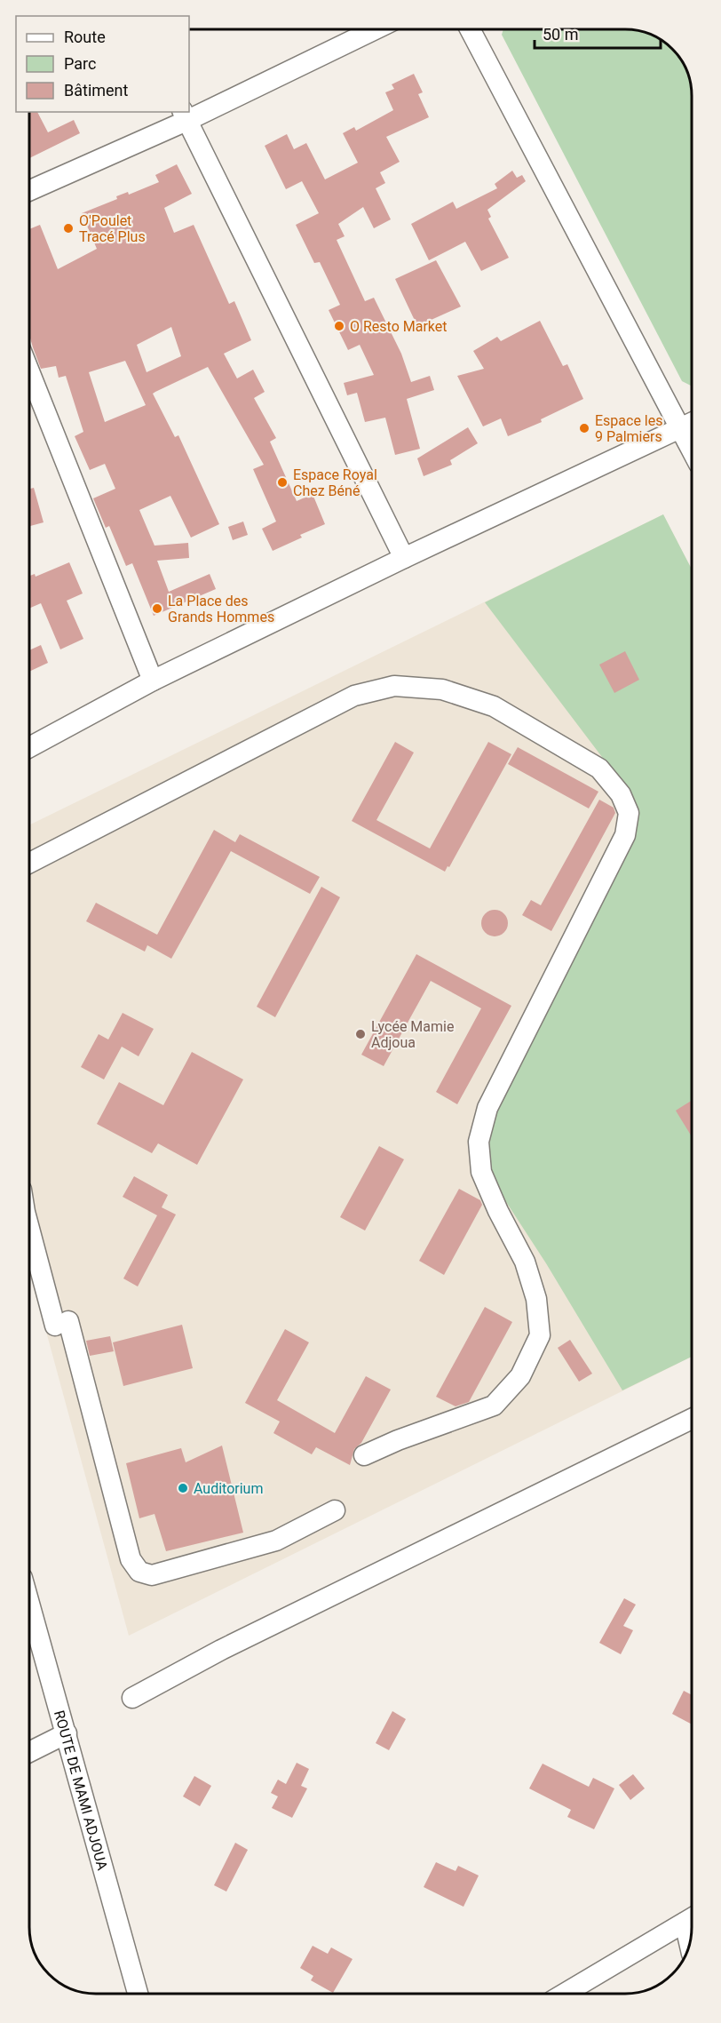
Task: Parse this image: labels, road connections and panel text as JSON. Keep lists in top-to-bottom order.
{
  "streets": {
    "street": ["ROUTE DE MAMI ADJOUA"]
  },
  "places": [
    "O'Poulet Tracé Plus",
    "O Resto Market",
    "Espace les 9 Palmiers",
    "Espace Royal Chez Béné",
    "La Place des Grands Hommes",
    "Lycée Mamie Adjoua",
    "Auditorium"
  ],
  "legend": ["Route", "Parc", "Bâtiment"],
  "scale_bar": "50 m"
}
